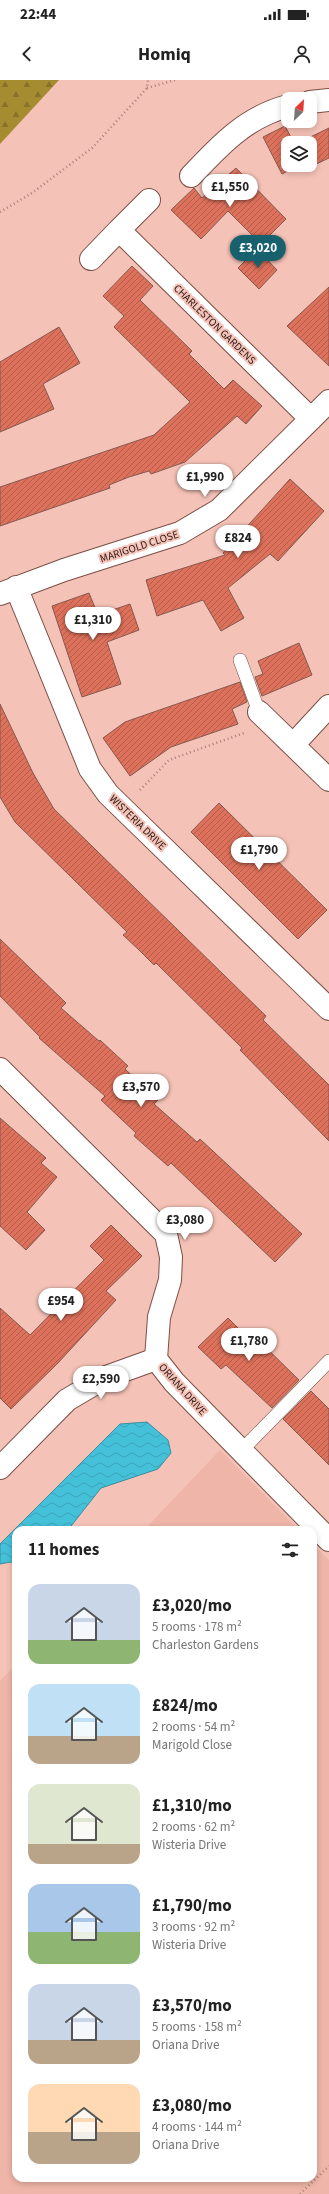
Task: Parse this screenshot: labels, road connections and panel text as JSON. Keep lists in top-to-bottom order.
{
  "streets": {
    "street": [
      "CHARLESTON GARDENS",
      "MARIGOLD CLOSE",
      "WISTERIA DRIVE",
      "ORIANA DRIVE"
    ]
  },
  "crossings": [
    ["CHARLESTON GARDENS", "MARIGOLD CLOSE"],
    ["MARIGOLD CLOSE", "WISTERIA DRIVE"]
  ],
  "north": "top right",
  "page": {
    "status": "22:44",
    "header": "Homiq",
    "price": [
      "£1,550",
      "£3,020",
      "£1,990",
      "£824",
      "£1,310",
      "£1,790",
      "£3,570",
      "£3,080",
      "£954",
      "£1,780",
      "£2,590"
    ],
    "heading": "11 homes",
    "list": [
      {
        "name": "£3,020/mo",
        "note": "5 rooms · 178 m² · Charleston Gardens"
      },
      {
        "name": "£824/mo",
        "note": "2 rooms · 54 m² · Marigold Close"
      },
      {
        "name": "£1,310/mo",
        "note": "2 rooms · 62 m² · Wisteria Drive"
      },
      {
        "name": "£1,790/mo",
        "note": "3 rooms · 92 m² · Wisteria Drive"
      },
      {
        "name": "£3,570/mo",
        "note": "5 rooms · 158 m² · Oriana Drive"
      },
      {
        "name": "£3,080/mo",
        "note": "4 rooms · 144 m² · Oriana Drive"
      }
    ]
  }
}
